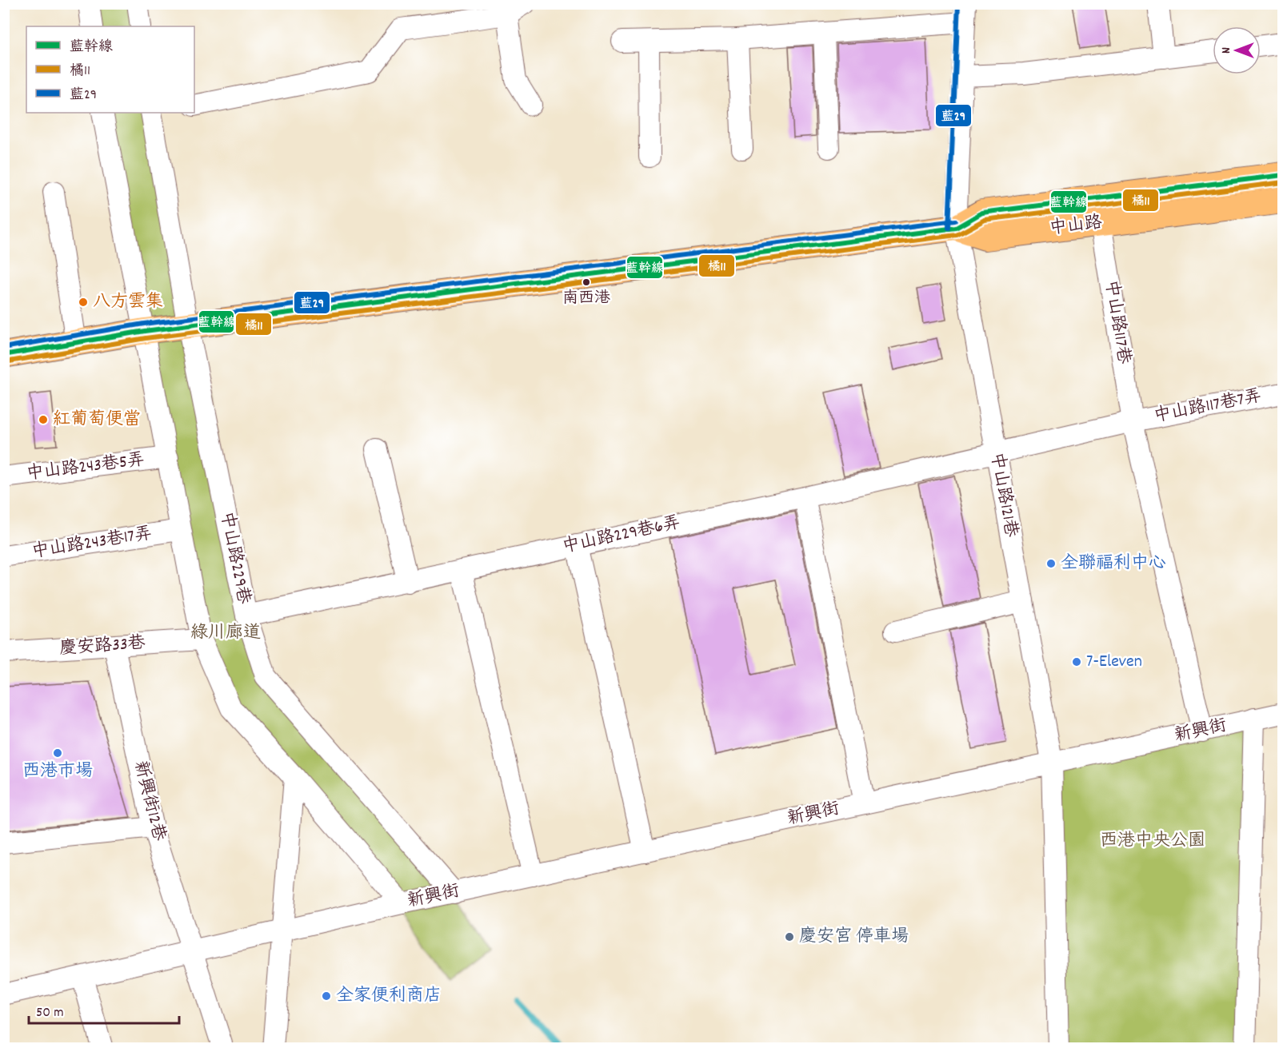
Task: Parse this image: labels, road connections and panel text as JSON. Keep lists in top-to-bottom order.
{
  "streets": {
    "main road": ["中山路"],
    "street": [
      "中山路117巷",
      "中山路117巷7弄",
      "中山路243巷5弄",
      "中山路121巷",
      "中山路229巷6弄",
      "中山路243巷17弄",
      "中山路229巷",
      "慶安路33巷",
      "新興街",
      "新興街12巷"
    ]
  },
  "crossings": [
    ["中山路", "中山路117巷"],
    ["中山路", "中山路121巷"],
    ["中山路", "中山路229巷"],
    ["中山路117巷", "中山路117巷7弄"],
    ["中山路117巷", "新興街"],
    ["中山路117巷7弄", "中山路121巷"],
    ["中山路117巷7弄", "中山路229巷6弄"],
    ["中山路121巷", "中山路229巷6弄"],
    ["中山路121巷", "新興街"],
    ["中山路229巷6弄", "中山路229巷"],
    ["中山路229巷6弄", "新興街"],
    ["中山路229巷", "新興街"],
    ["慶安路33巷", "新興街12巷"],
    ["新興街", "新興街12巷"]
  ],
  "parks": ["綠川廊道", "西港中央公園"],
  "places": [
    "南西港",
    "八方雲集",
    "紅葡萄便當",
    "全聯福利中心",
    "7-Eleven",
    "西港市場",
    "慶安宮 停車場",
    "全家便利商店"
  ],
  "lines": ["transit line 藍29", "transit line 藍幹線", "transit line 橘11"],
  "legend": ["藍幹線", "橘11", "藍29"],
  "scale_bar": "50 m",
  "north": "left"
}
